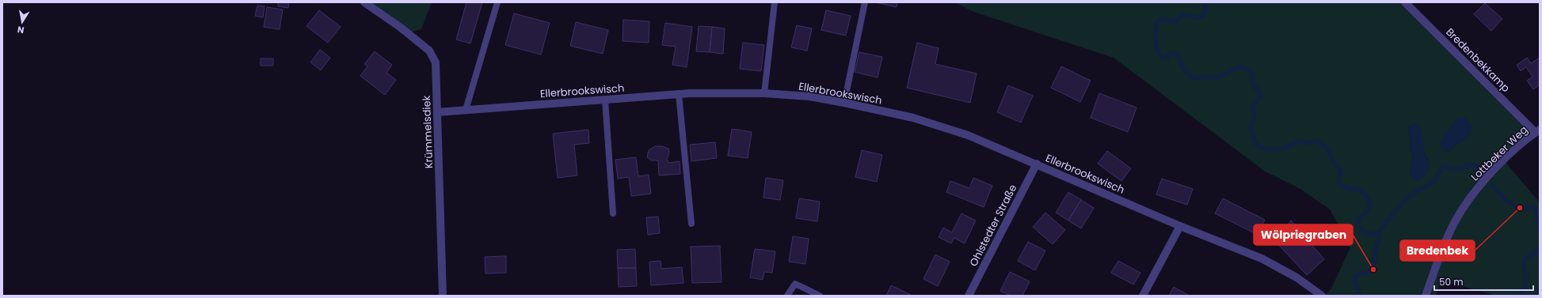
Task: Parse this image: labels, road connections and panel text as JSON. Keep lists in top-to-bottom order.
{
  "streets": {
    "street": [
      "Bredenbekkamp",
      "Ellerbrookswisch",
      "Krümmelsdiek",
      "Lottbeker Weg",
      "Ohlstedter Straße"
    ]
  },
  "crossings": [
    ["Bredenbekkamp", "Lottbeker Weg"],
    ["Ellerbrookswisch", "Krümmelsdiek"],
    ["Ellerbrookswisch", "Ohlstedter Straße"]
  ],
  "places": ["Bredenbek", "Wölpriegraben"],
  "scale_bar": "50 m",
  "north": "bottom"
}
